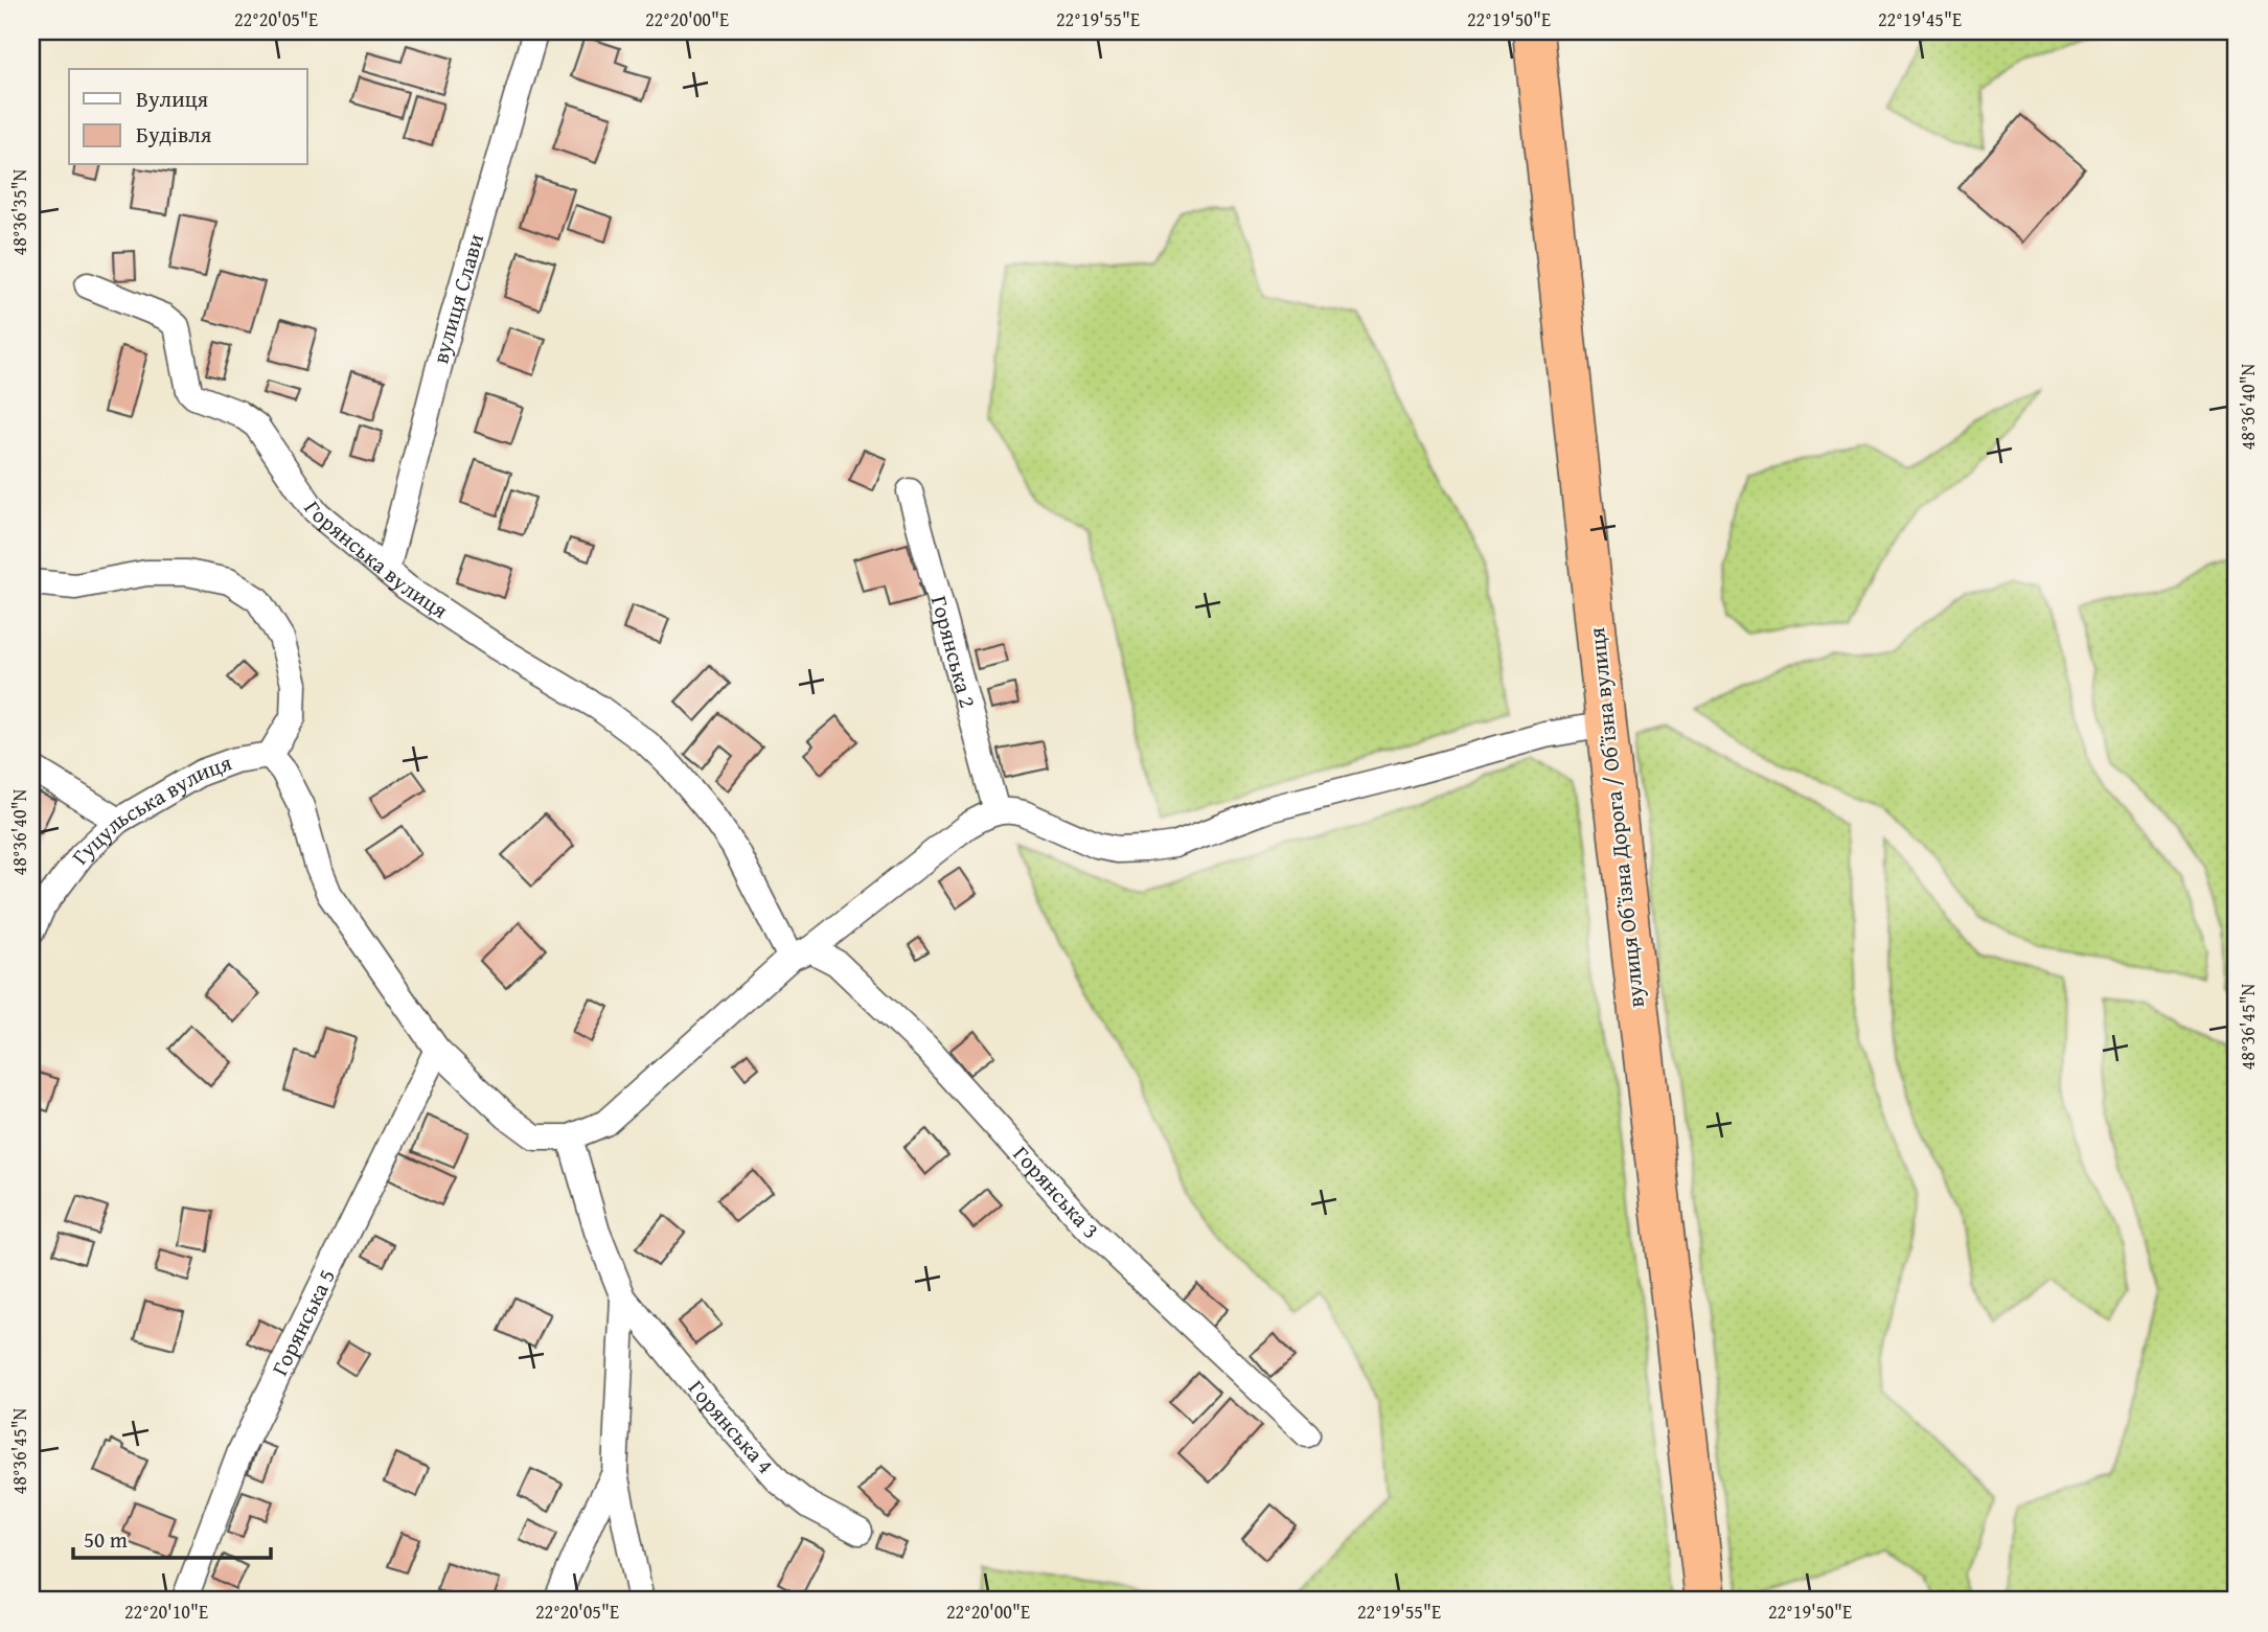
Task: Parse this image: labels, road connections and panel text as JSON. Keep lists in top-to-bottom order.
{
  "streets": {
    "highway": ["вулиця Обʼїзна Дорога / Обʼїзна вулиця"],
    "street": [
      "вулиця Слави",
      "Горянська вулиця",
      "Горянська 2",
      "Гуцульська вулиця",
      "Горянська 3",
      "Горянська 5",
      "Горянська 4"
    ]
  },
  "crossings": [
    ["вулиця Слави", "Горянська вулиця"],
    ["Горянська вулиця", "Горянська 3"]
  ],
  "legend": ["Вулиця", "Будівля"],
  "scale_bar": "50 m",
  "coordinates": [
    "22°20'05\"E",
    "22°20'00\"E",
    "22°19'55\"E",
    "22°19'50\"E",
    "22°19'45\"E",
    "48°36'35\"N",
    "48°36'40\"N",
    "48°36'45\"N",
    "22°20'10\"E"
  ]
}
